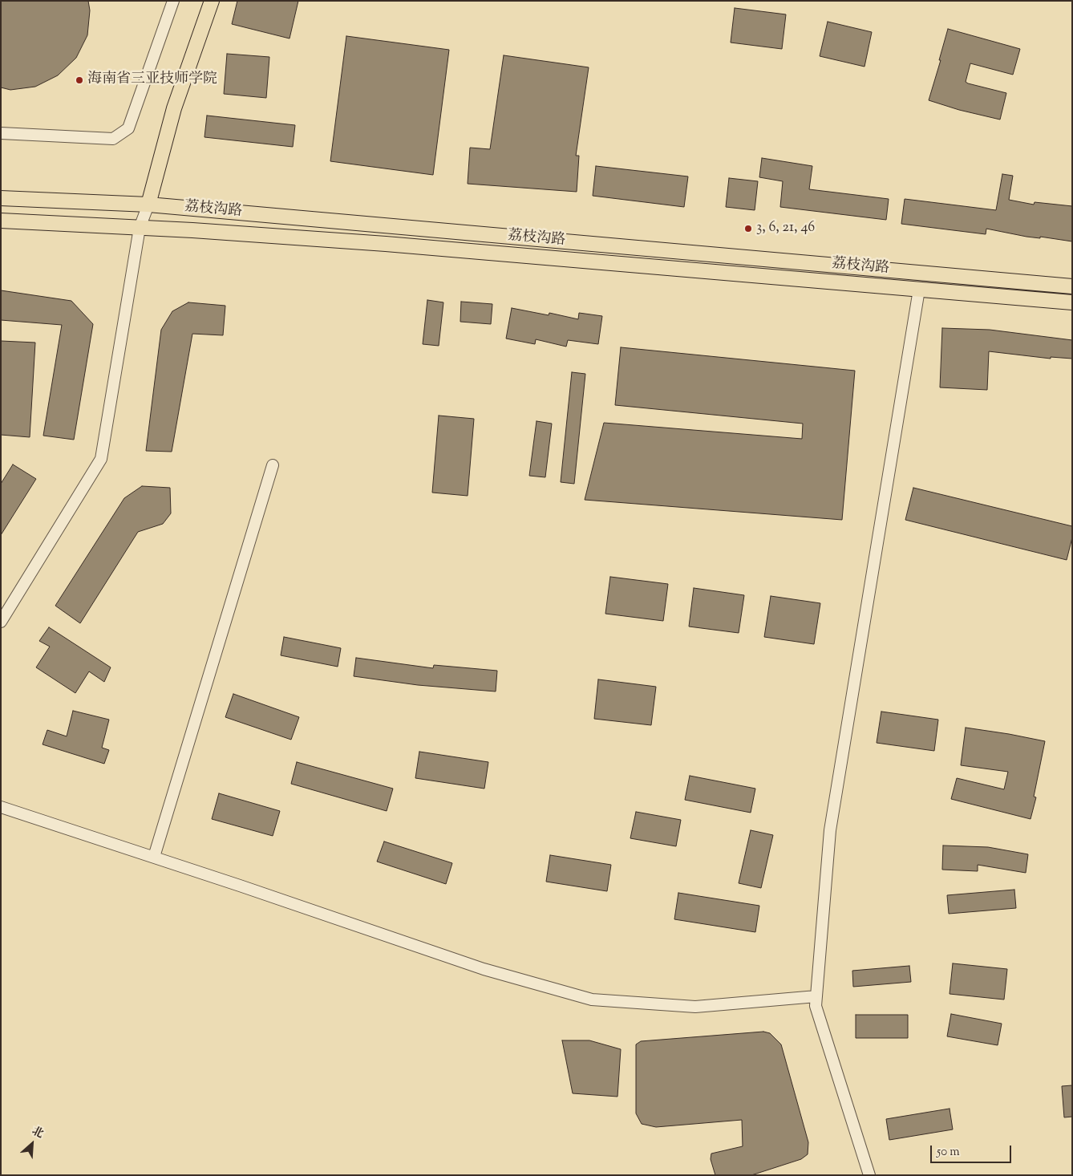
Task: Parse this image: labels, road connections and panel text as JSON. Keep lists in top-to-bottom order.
{
  "streets": {
    "main road": ["荔枝沟路"]
  },
  "places": ["海南省三亚技师学院", "3, 6, 21, 46"],
  "scale_bar": "50 m",
  "north": "top right"
}
